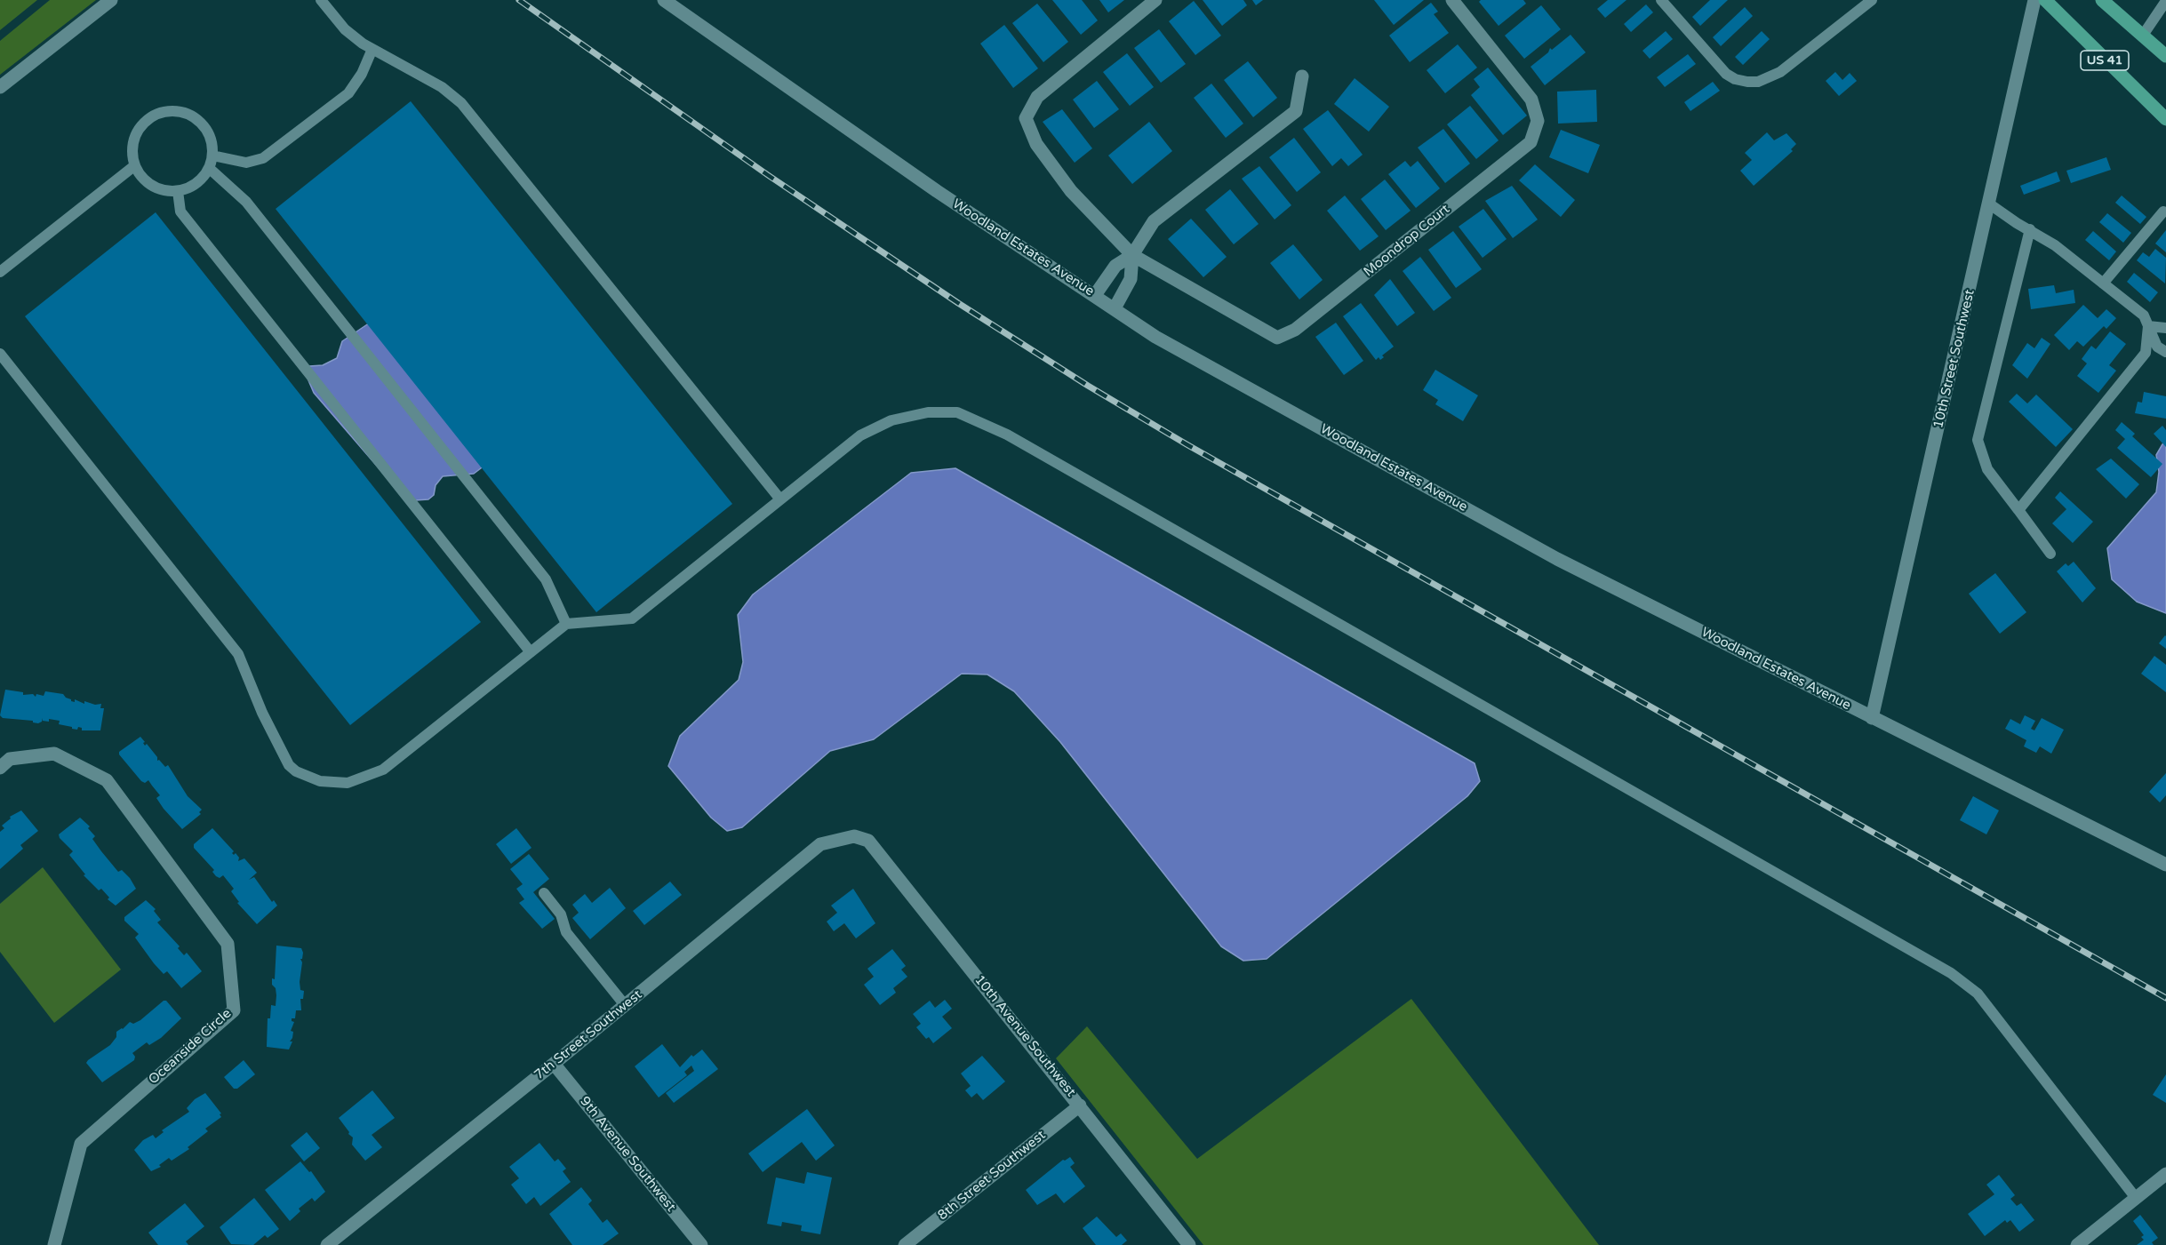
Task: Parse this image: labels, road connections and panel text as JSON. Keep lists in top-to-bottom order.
{
  "streets": {
    "main road": ["US 41"],
    "street": [
      "Moondrop Court",
      "Woodland Estates Avenue",
      "10th Street Southwest",
      "7th Street Southwest",
      "10th Avenue Southwest",
      "Oceanside Circle",
      "9th Avenue Southwest",
      "8th Street Southwest"
    ]
  },
  "crossings": [
    ["Woodland Estates Avenue", "10th Street Southwest"],
    ["7th Street Southwest", "10th Avenue Southwest"],
    ["7th Street Southwest", "9th Avenue Southwest"],
    ["10th Avenue Southwest", "8th Street Southwest"]
  ]
}
